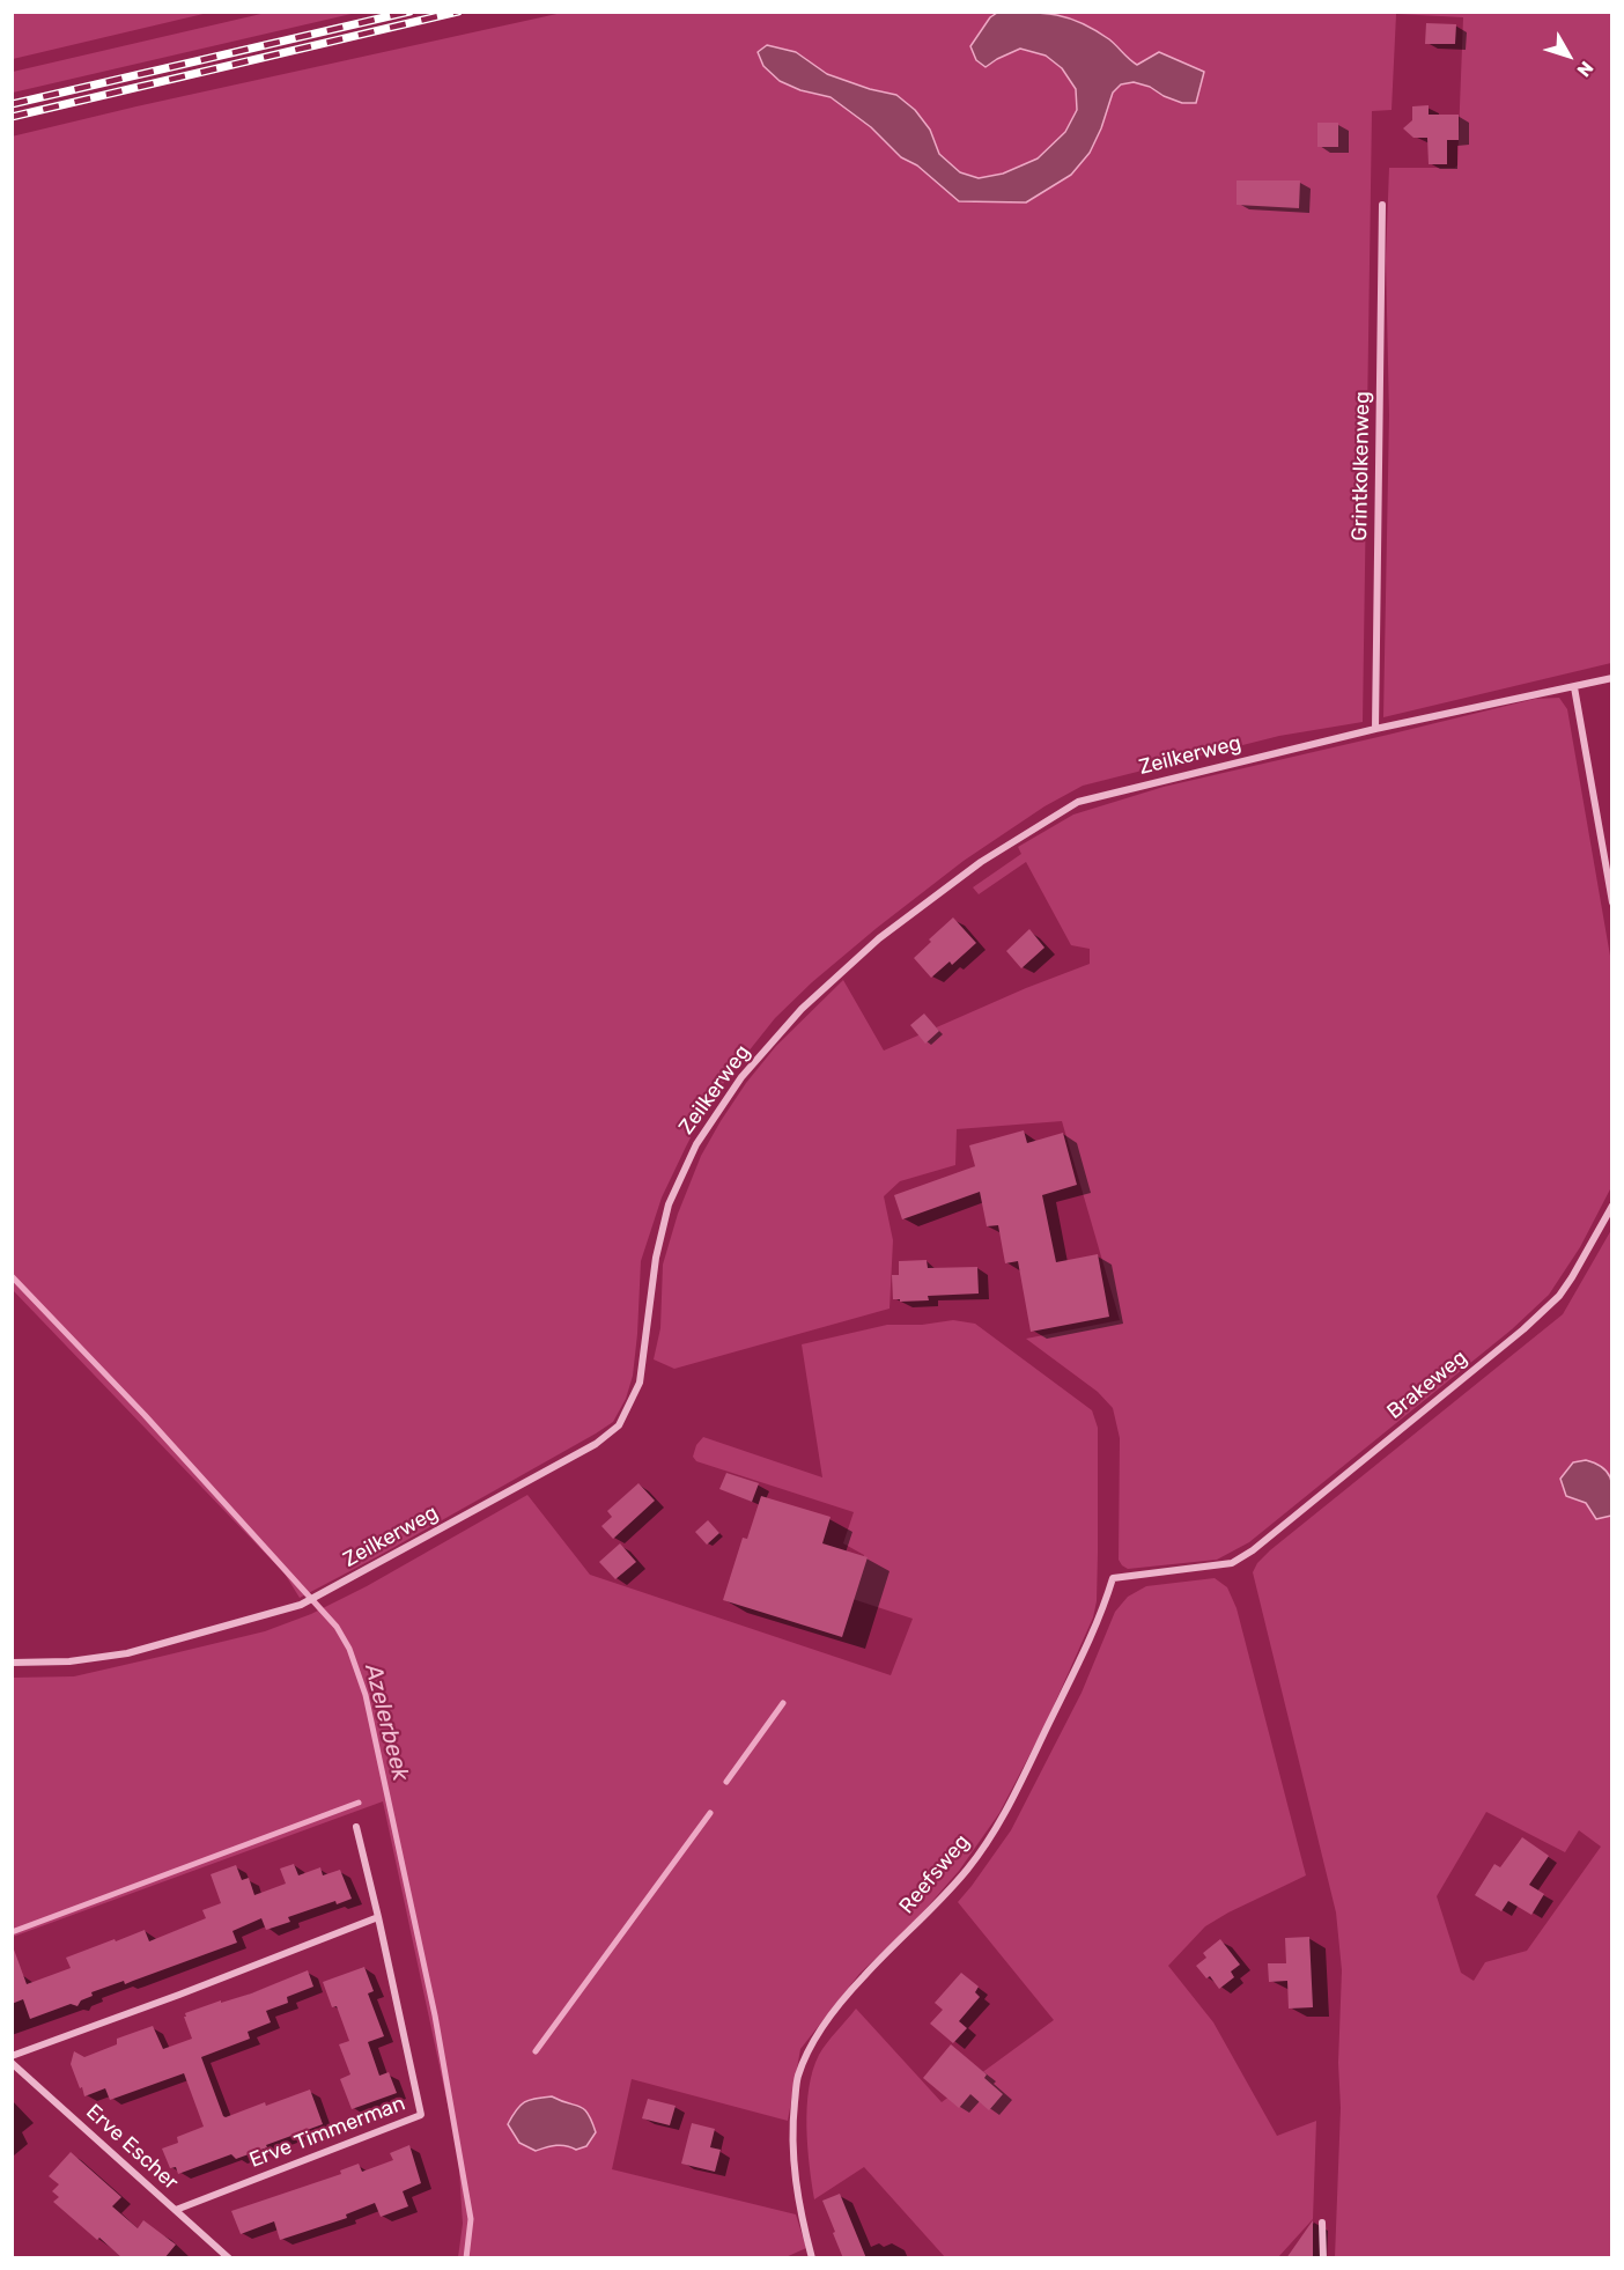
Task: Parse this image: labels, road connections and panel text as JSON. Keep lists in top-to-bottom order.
{
  "streets": {
    "street": [
      "Grintkolkenweg",
      "Zeilkerweg",
      "Brakeweg",
      "Reefsweg",
      "Erve Timmerman",
      "Erve Escher"
    ]
  },
  "crossings": [
    ["Grintkolkenweg", "Zeilkerweg"],
    ["Brakeweg", "Reefsweg"],
    ["Erve Timmerman", "Erve Escher"]
  ],
  "water": ["Azelerbeek"],
  "north": "bottom right"
}
